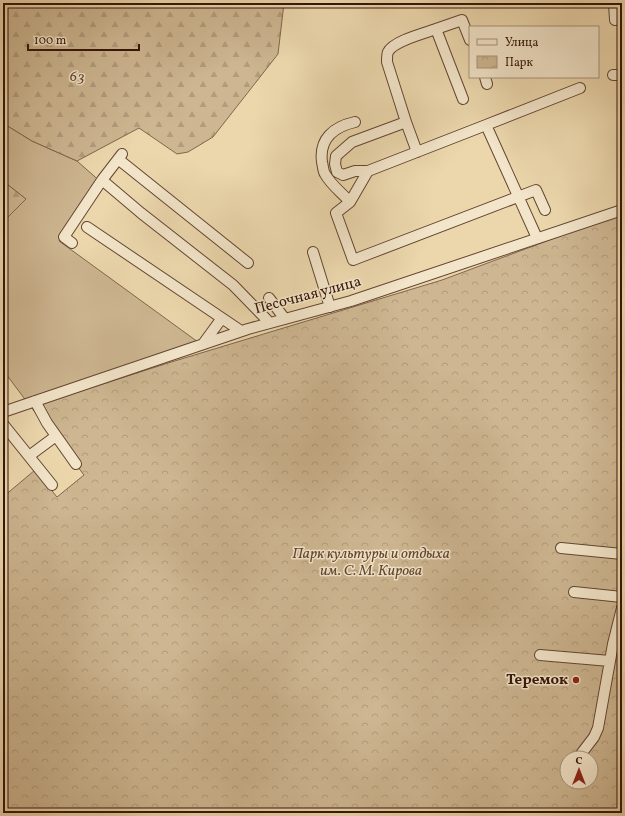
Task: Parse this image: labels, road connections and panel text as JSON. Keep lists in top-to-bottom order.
{
  "streets": {
    "street": ["Песочная улица"]
  },
  "parks": ["63", "Парк культуры и отдыха им. С. М. Кирова"],
  "places": ["Теремок"],
  "legend": ["Улица", "Парк"],
  "scale_bar": "100 m",
  "north": "top"
}
